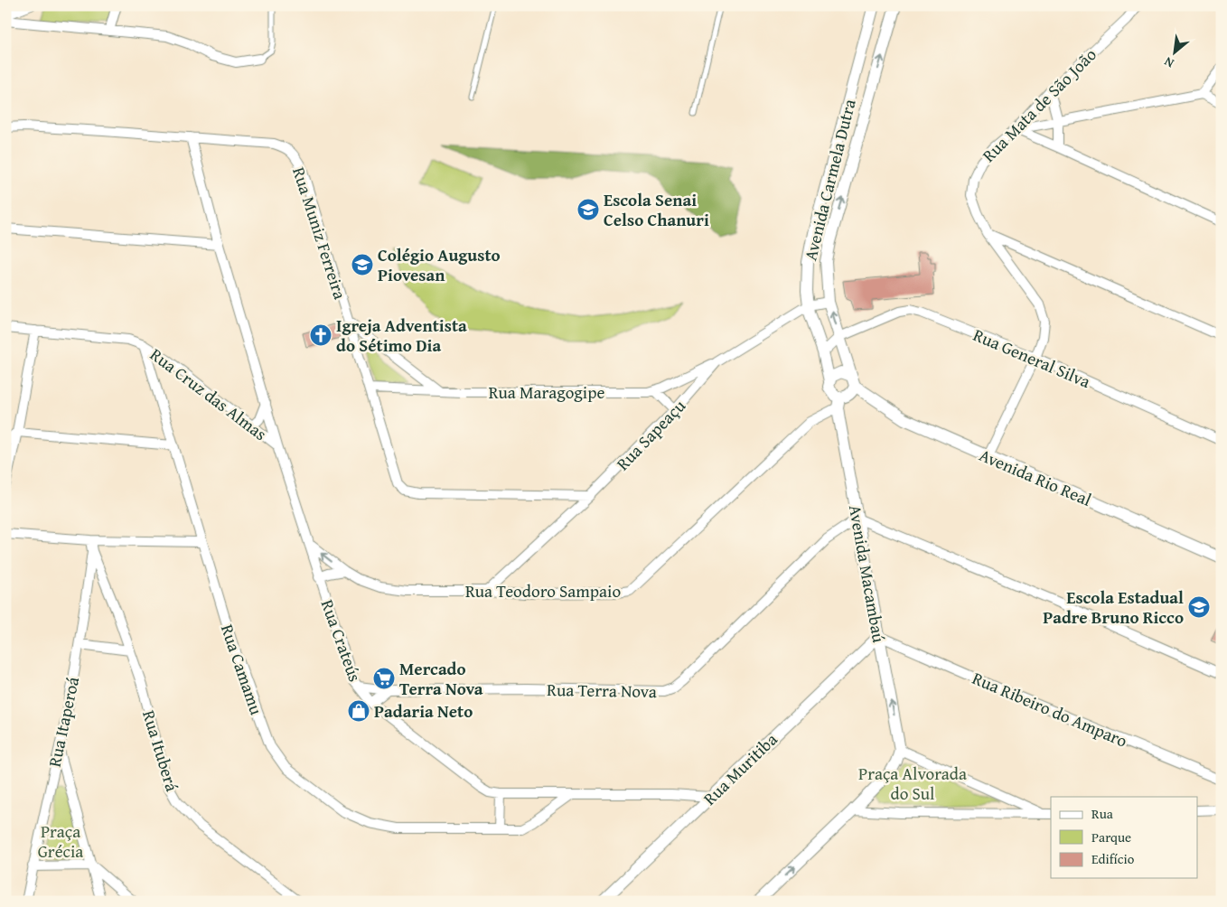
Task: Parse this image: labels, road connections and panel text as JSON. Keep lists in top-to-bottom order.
{
  "streets": {
    "street": [
      "Rua Mata de São João",
      "Avenida Carmela Dutra",
      "Rua Muniz Ferreira",
      "Rua General Silva",
      "Rua Maragogipe",
      "Rua Cruz das Almas",
      "Rua Sapeaçu",
      "Avenida Rio Real",
      "Avenida Macambaú",
      "Rua Teodoro Sampaio",
      "Rua Crateús",
      "Rua Camamu",
      "Rua Terra Nova",
      "Rua Ribeiro do Amparo",
      "Rua Itaperoá",
      "Rua Ituberá",
      "Rua Muritiba"
    ]
  },
  "crossings": [
    ["Rua Mata de São João", "Rua General Silva"],
    ["Rua Mata de São João", "Avenida Rio Real"],
    ["Avenida Carmela Dutra", "Rua General Silva"],
    ["Avenida Carmela Dutra", "Rua Sapeaçu"],
    ["Avenida Carmela Dutra", "Avenida Rio Real"],
    ["Avenida Carmela Dutra", "Avenida Macambaú"],
    ["Avenida Carmela Dutra", "Rua Teodoro Sampaio"],
    ["Rua Muniz Ferreira", "Rua Maragogipe"],
    ["Rua Muniz Ferreira", "Rua Sapeaçu"],
    ["Rua Muniz Ferreira", "Rua Crateús"],
    ["Rua Maragogipe", "Rua Sapeaçu"],
    ["Rua Cruz das Almas", "Rua Crateús"],
    ["Rua Cruz das Almas", "Rua Camamu"],
    ["Rua Sapeaçu", "Rua Teodoro Sampaio"],
    ["Avenida Rio Real", "Avenida Macambaú"],
    ["Avenida Rio Real", "Rua Teodoro Sampaio"],
    ["Avenida Macambaú", "Rua Teodoro Sampaio"],
    ["Avenida Macambaú", "Rua Terra Nova"],
    ["Avenida Macambaú", "Rua Ribeiro do Amparo"],
    ["Avenida Macambaú", "Rua Muritiba"],
    ["Rua Teodoro Sampaio", "Rua Crateús"],
    ["Rua Crateús", "Rua Camamu"],
    ["Rua Crateús", "Rua Terra Nova"],
    ["Rua Crateús", "Rua Muritiba"],
    ["Rua Ribeiro do Amparo", "Rua Muritiba"],
    ["Rua Itaperoá", "Rua Ituberá"]
  ],
  "parks": ["Praça Alvorada do Sul", "Praça Grécia"],
  "places": {
    "school or university": ["Escola Senai Celso Chanuri", "Colégio Augusto Piovesan", "Escola Estadual Padre Bruno Ricco"],
    "church": ["Igreja Adventista do Sétimo Dia"],
    "supermarket": ["Mercado Terra Nova"],
    "shop": ["Padaria Neto"]
  },
  "legend": ["Rua", "Parque", "Edifício"],
  "north": "bottom left"
}
